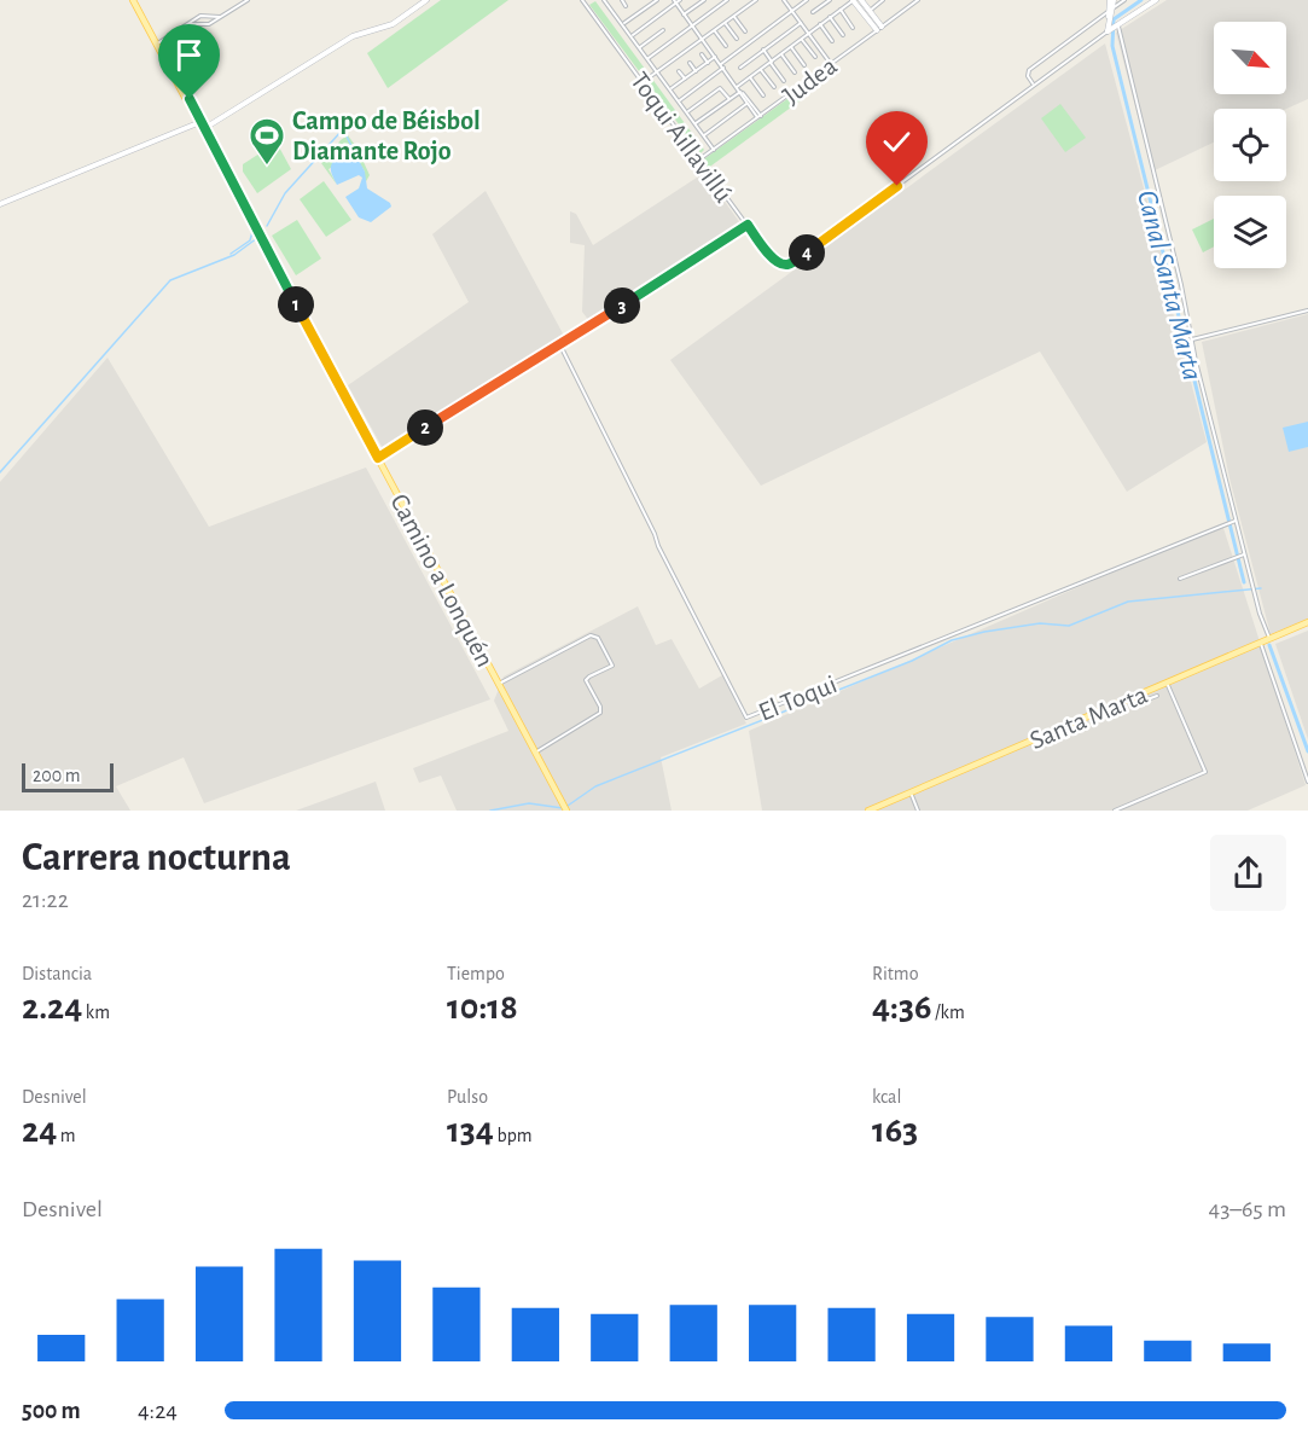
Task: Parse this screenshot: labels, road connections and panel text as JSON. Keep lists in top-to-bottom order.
{
  "streets": {
    "main road": ["Camino a Lonquén", "Santa Marta"],
    "street": ["Judea", "Toqui Aillavillú", "El Toqui"]
  },
  "crossings": [
    ["Judea", "Toqui Aillavillú"]
  ],
  "water": ["Canal Santa Marta"],
  "places": {
    "sports": ["Campo de Béisbol Diamante Rojo"]
  },
  "scale_bar": "200 m",
  "north": "bottom right",
  "page": {
    "pins": [
      "4",
      "1",
      "3",
      "2"
    ],
    "scale": "200 m",
    "heading": ["Carrera nocturna", "21:22"],
    "stats": [
      ["Distancia", "2.24 km"],
      ["Tiempo", "10:18"],
      ["Ritmo", "4:36 /km"],
      ["Desnivel", "24 m"],
      ["Pulso", "134 bpm"],
      ["kcal", "163"]
    ],
    "chart": ["Desnivel", "43–65 m"],
    "list": [
      {
        "name": "500 m",
        "note": "4:24"
      }
    ]
  }
}
